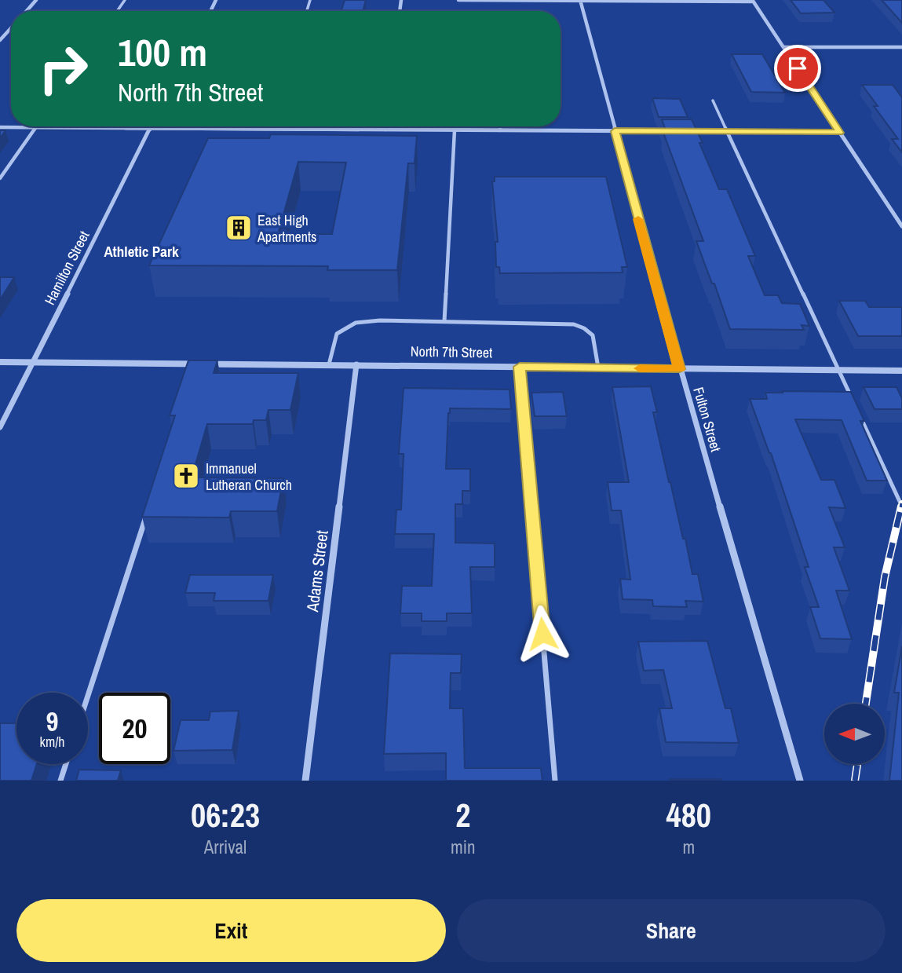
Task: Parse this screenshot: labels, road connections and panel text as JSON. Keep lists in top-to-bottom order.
{
  "streets": {
    "street": [
      "Hamilton Street",
      "North 7th Street",
      "Fulton Street",
      "Adams Street"
    ]
  },
  "crossings": [
    ["Hamilton Street", "North 7th Street"],
    ["North 7th Street", "Fulton Street"],
    ["North 7th Street", "Adams Street"]
  ],
  "districts": ["Athletic Park"],
  "places": {
    "building": ["East High Apartments"],
    "church": ["Immanuel Lutheran Church"]
  },
  "north": "left",
  "page": {
    "turn": ["100 m", "North 7th Street"],
    "speed": "9 km/h",
    "limit": "20",
    "eta": [
      "06:23",
      "Arrival",
      "2",
      "min",
      "480",
      "m"
    ],
    "buttons": ["Exit", "Share"]
  }
}
